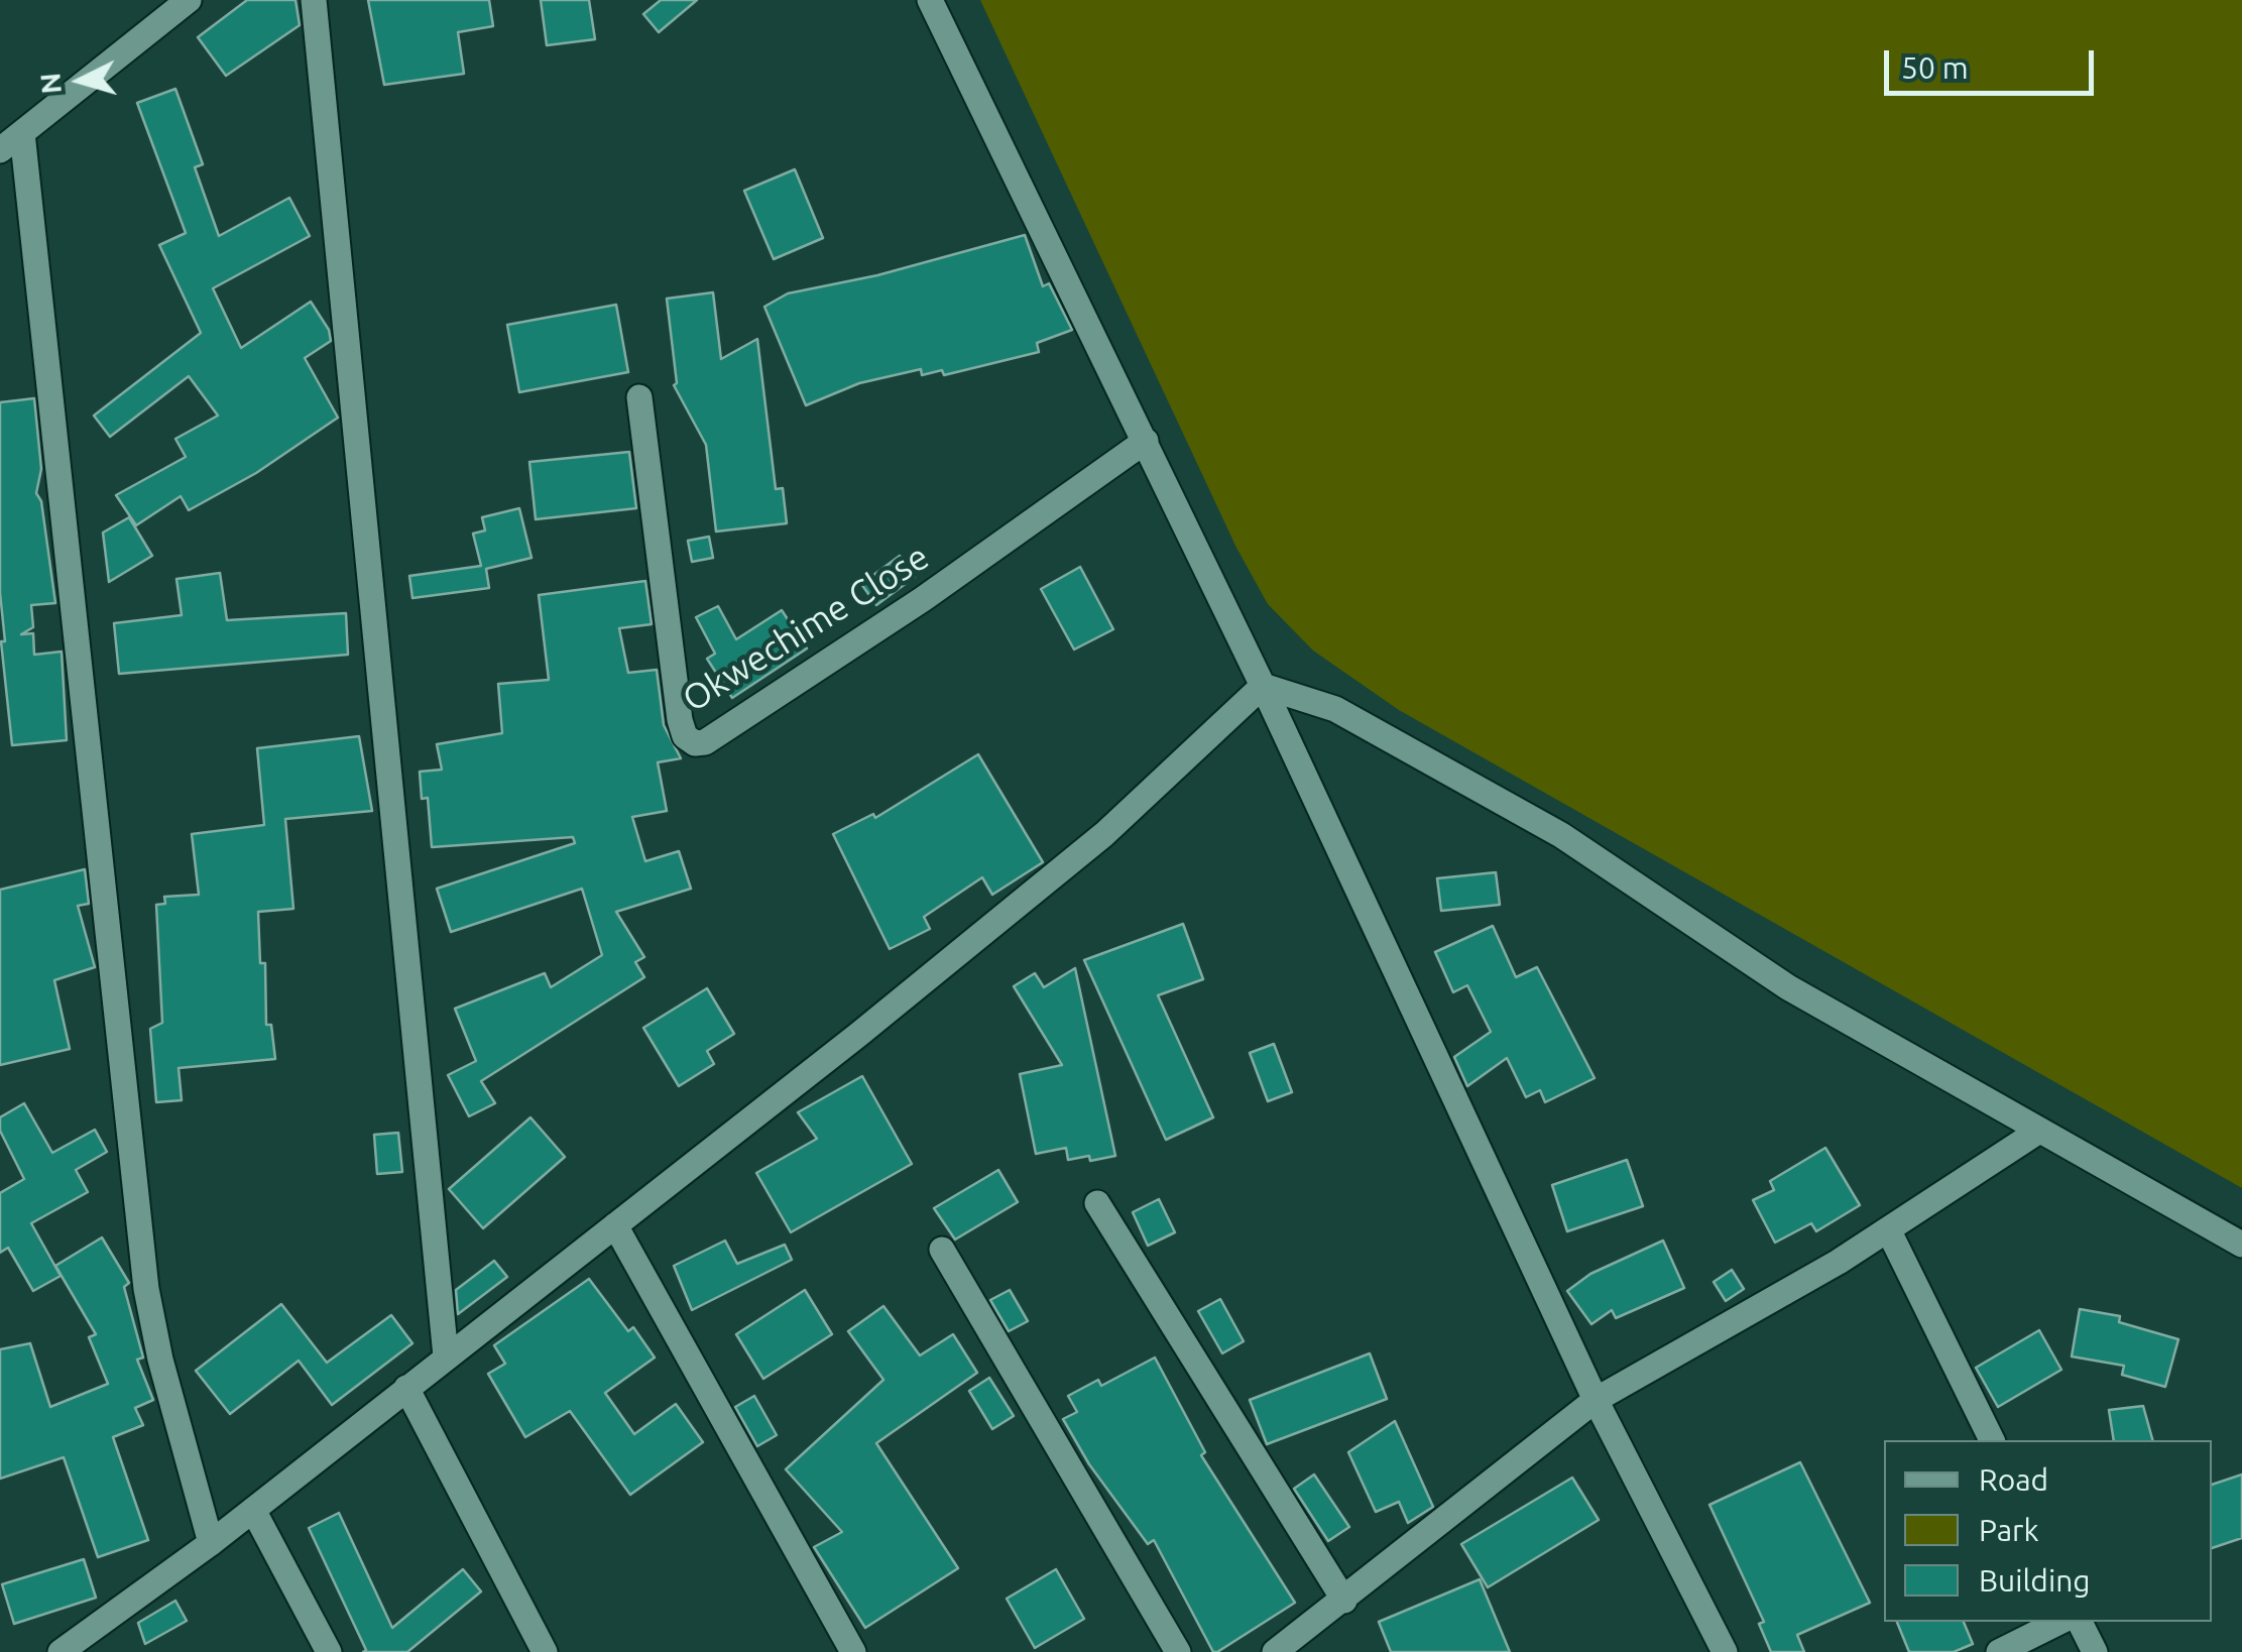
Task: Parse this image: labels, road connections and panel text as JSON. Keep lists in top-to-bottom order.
{
  "streets": {
    "street": ["Okwechime Close"]
  },
  "legend": ["Road", "Park", "Building"],
  "scale_bar": "50 m",
  "north": "left"
}
